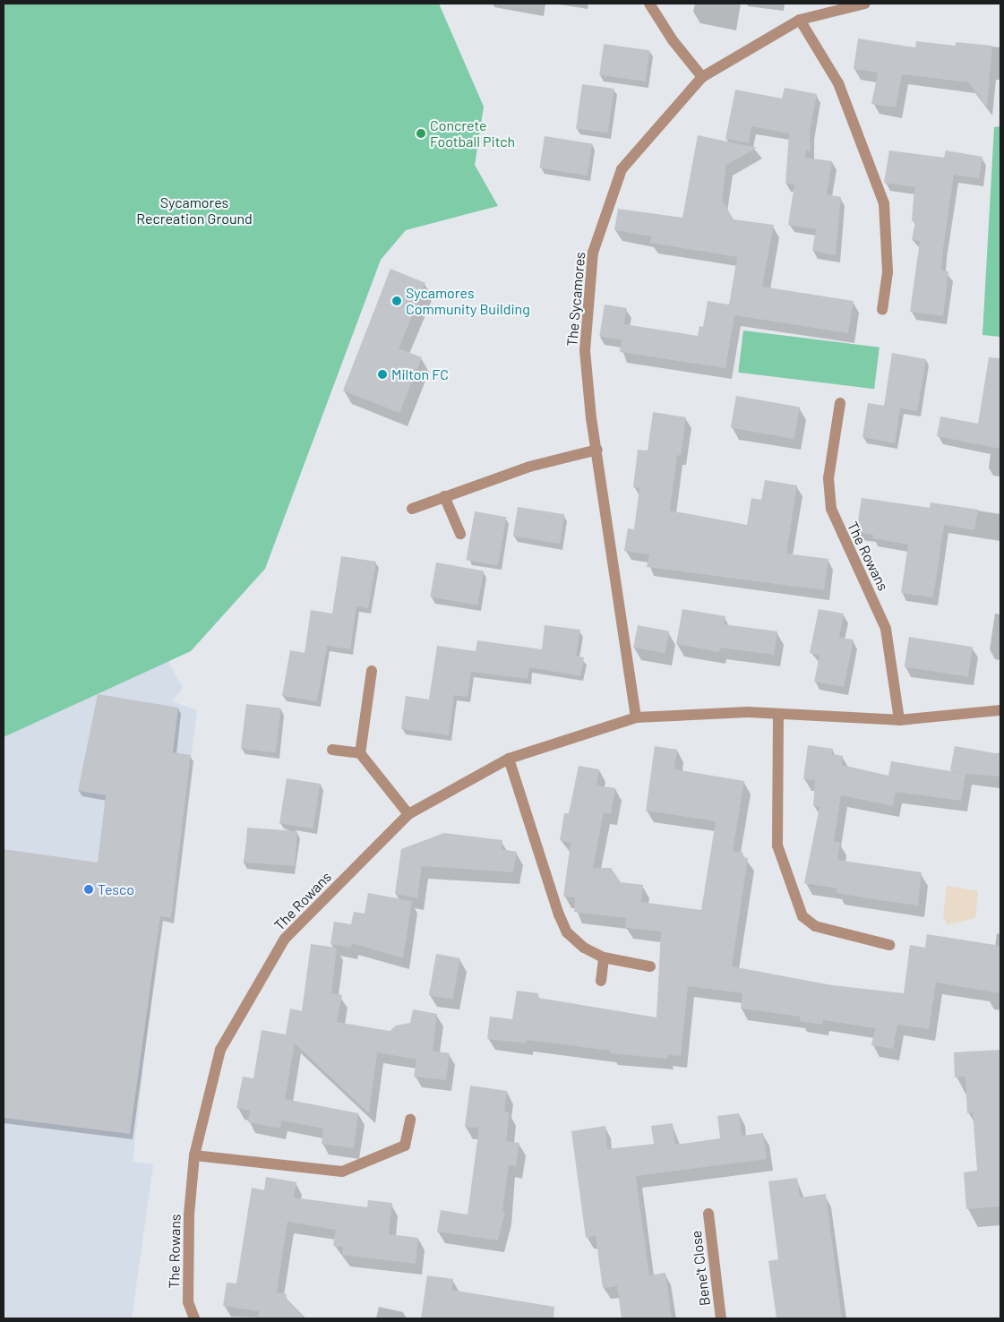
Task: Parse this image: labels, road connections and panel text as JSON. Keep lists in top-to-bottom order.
{
  "streets": {
    "street": ["The Sycamores", "The Rowans", "Bene't Close"]
  },
  "crossings": [
    ["The Sycamores", "The Rowans"]
  ],
  "parks": ["Sycamores Recreation Ground"],
  "places": [
    "Concrete Football Pitch",
    "Sycamores Community Building",
    "Milton FC",
    "Tesco"
  ]
}
